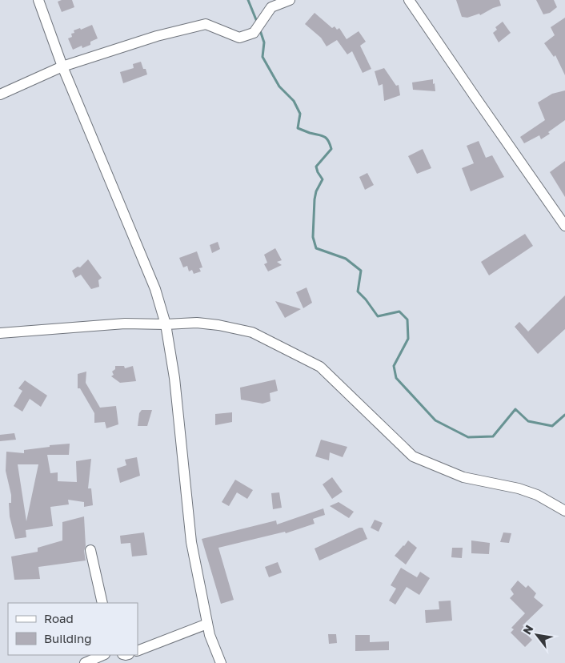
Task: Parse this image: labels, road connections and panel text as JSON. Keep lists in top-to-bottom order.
{
  "legend": ["Road", "Building"],
  "north": "top left"
}
